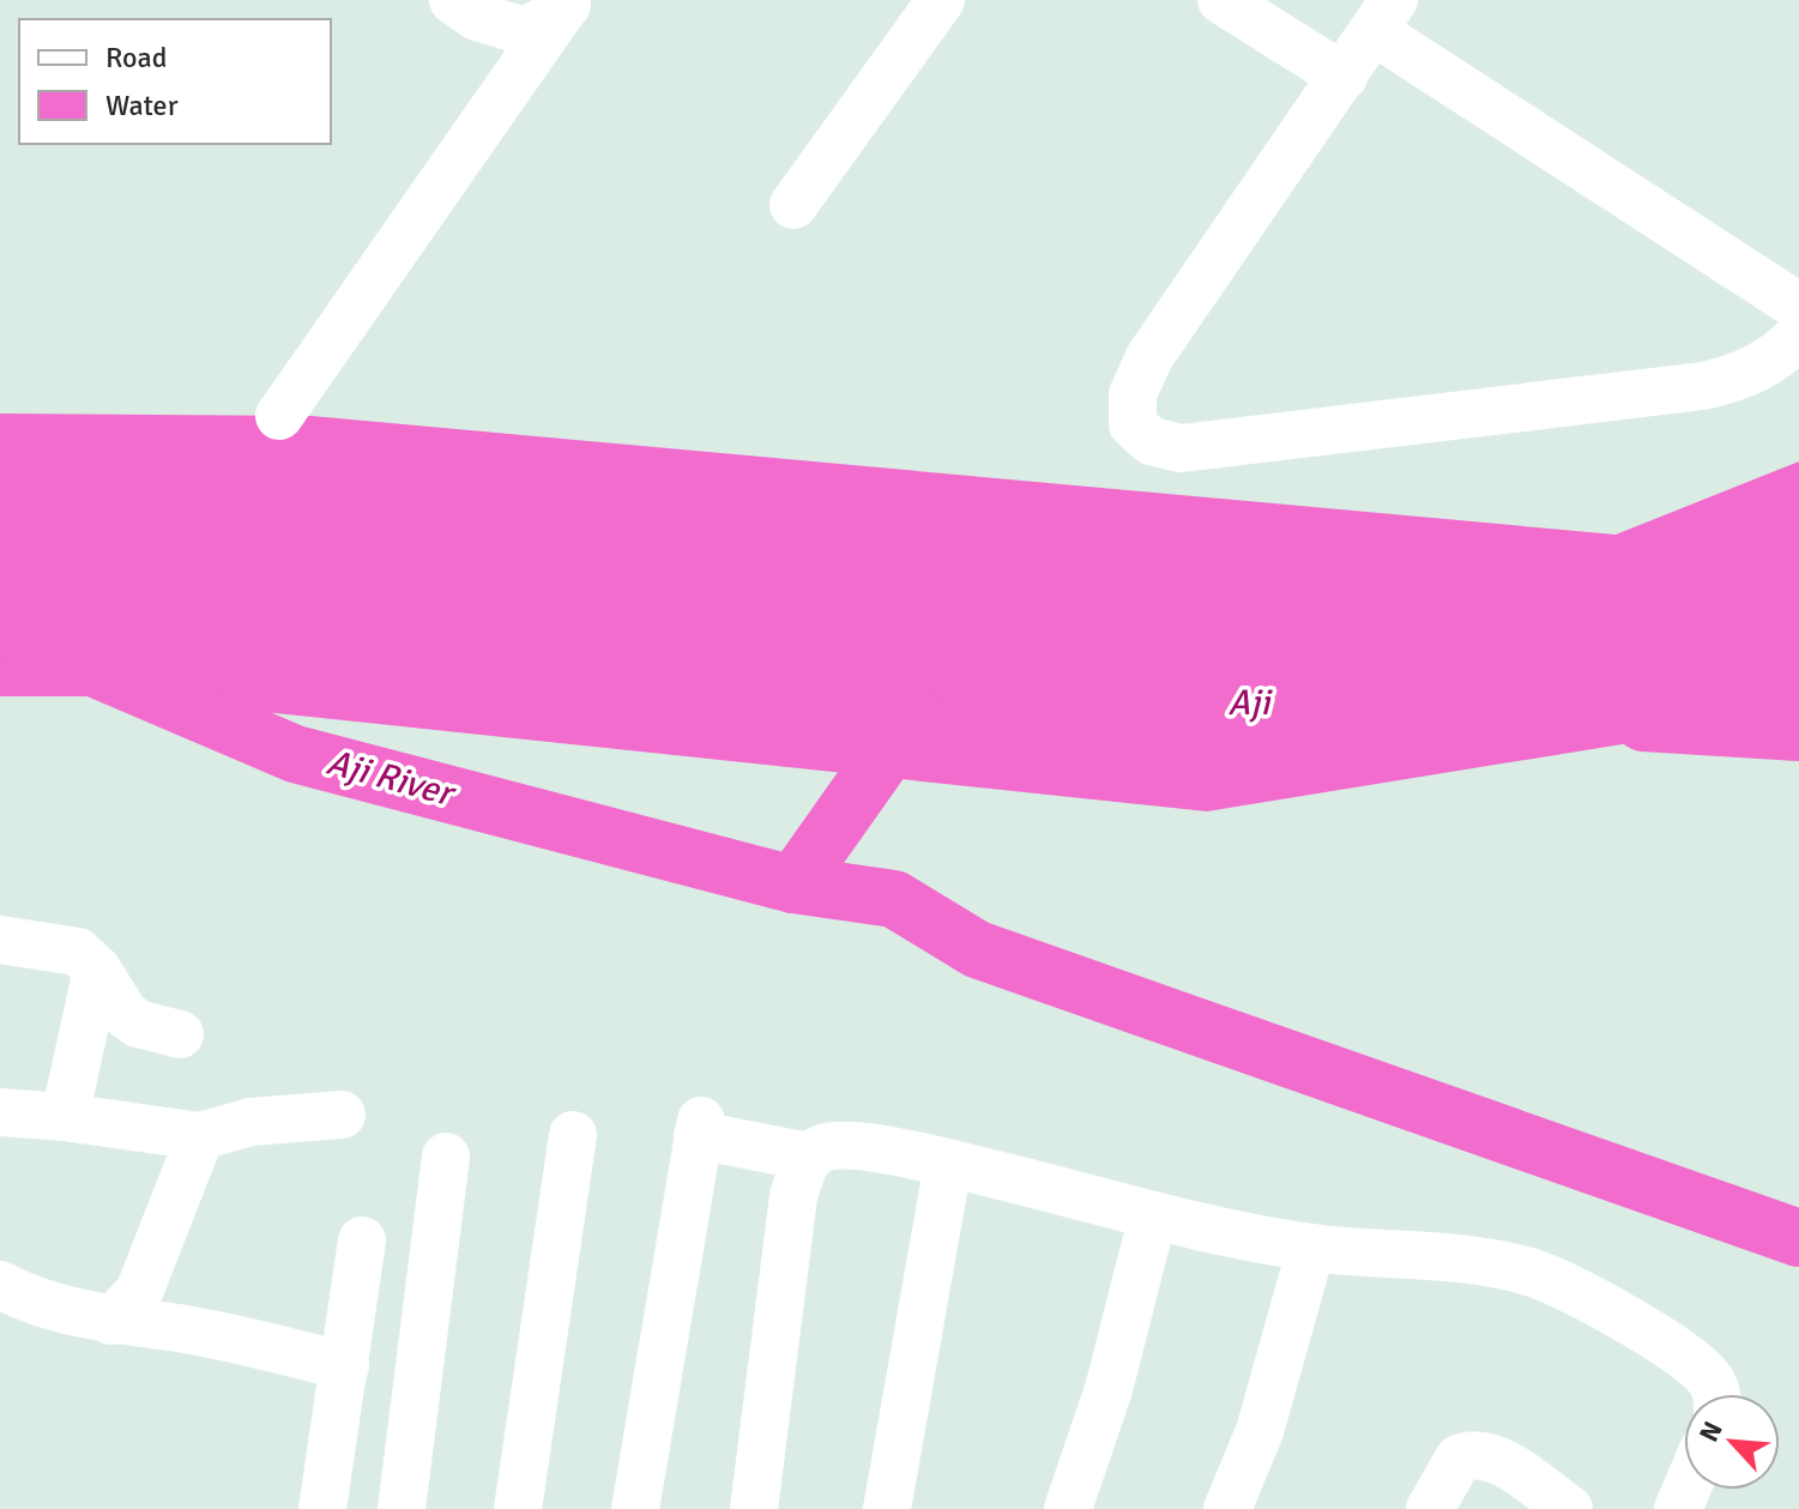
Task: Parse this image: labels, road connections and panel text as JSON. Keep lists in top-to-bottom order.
{
  "water": ["Aji", "Aji River"],
  "legend": ["Road", "Water"],
  "north": "top left"
}
